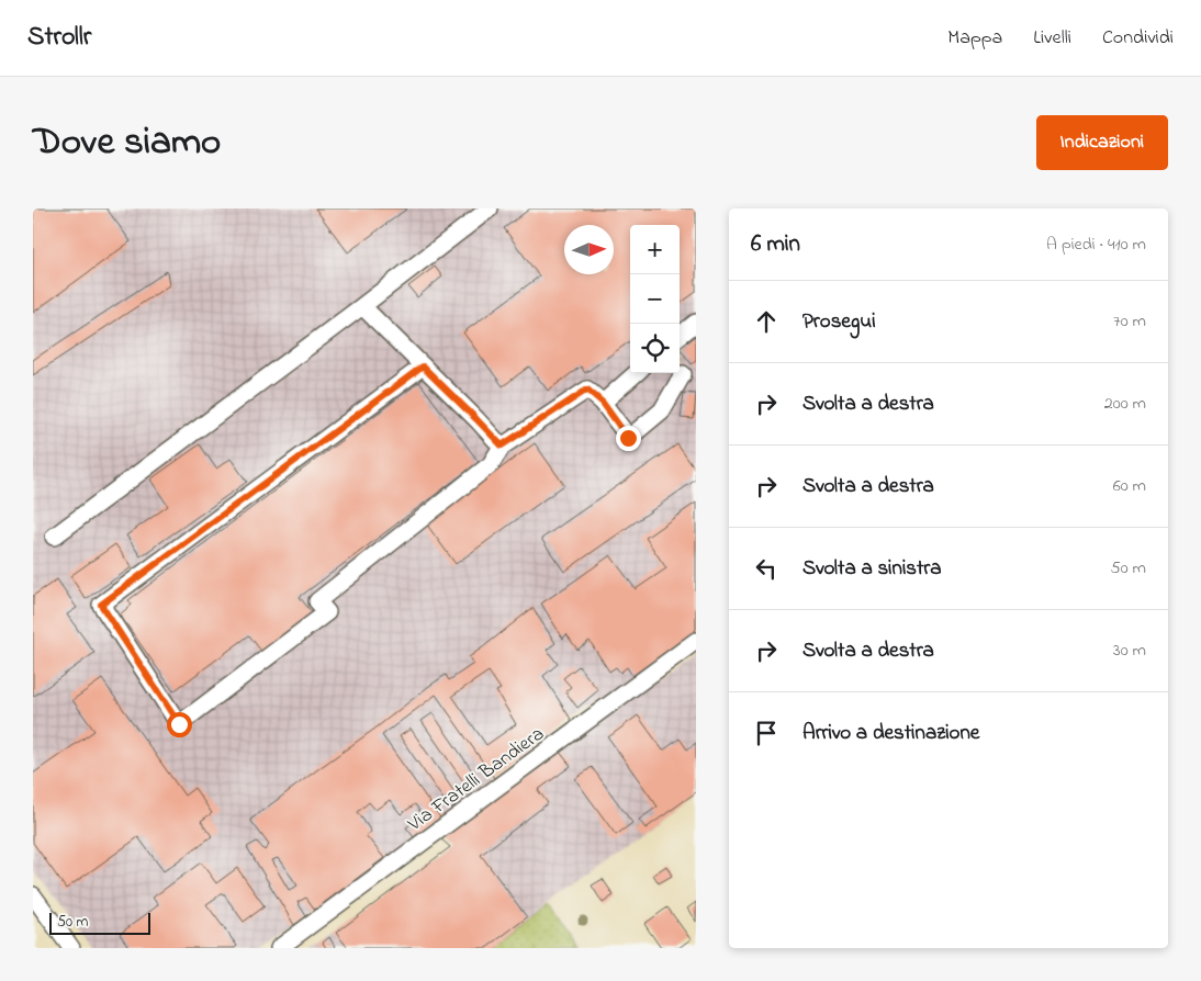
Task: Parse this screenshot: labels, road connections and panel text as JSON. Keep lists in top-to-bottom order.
{
  "streets": {
    "street": ["Via Fratelli Bandiera"]
  },
  "scale_bar": "50 m",
  "north": "right",
  "page": {
    "header": "Strollr",
    "nav": ["Mappa", "Livelli", "Condividi"],
    "title": "Dove siamo",
    "buttons": "Indicazioni",
    "heading": ["6 min", "A piedi · 410 m"],
    "map_buttons": ["+", "−"],
    "list": [
      ["Prosegui", "70 m"],
      ["Svolta a destra", "200 m"],
      ["Svolta a destra", "60 m"],
      ["Svolta a sinistra", "50 m"],
      ["Svolta a destra", "30 m"],
      "Arrivo a destinazione"
    ],
    "scale": "50 m"
  }
}
